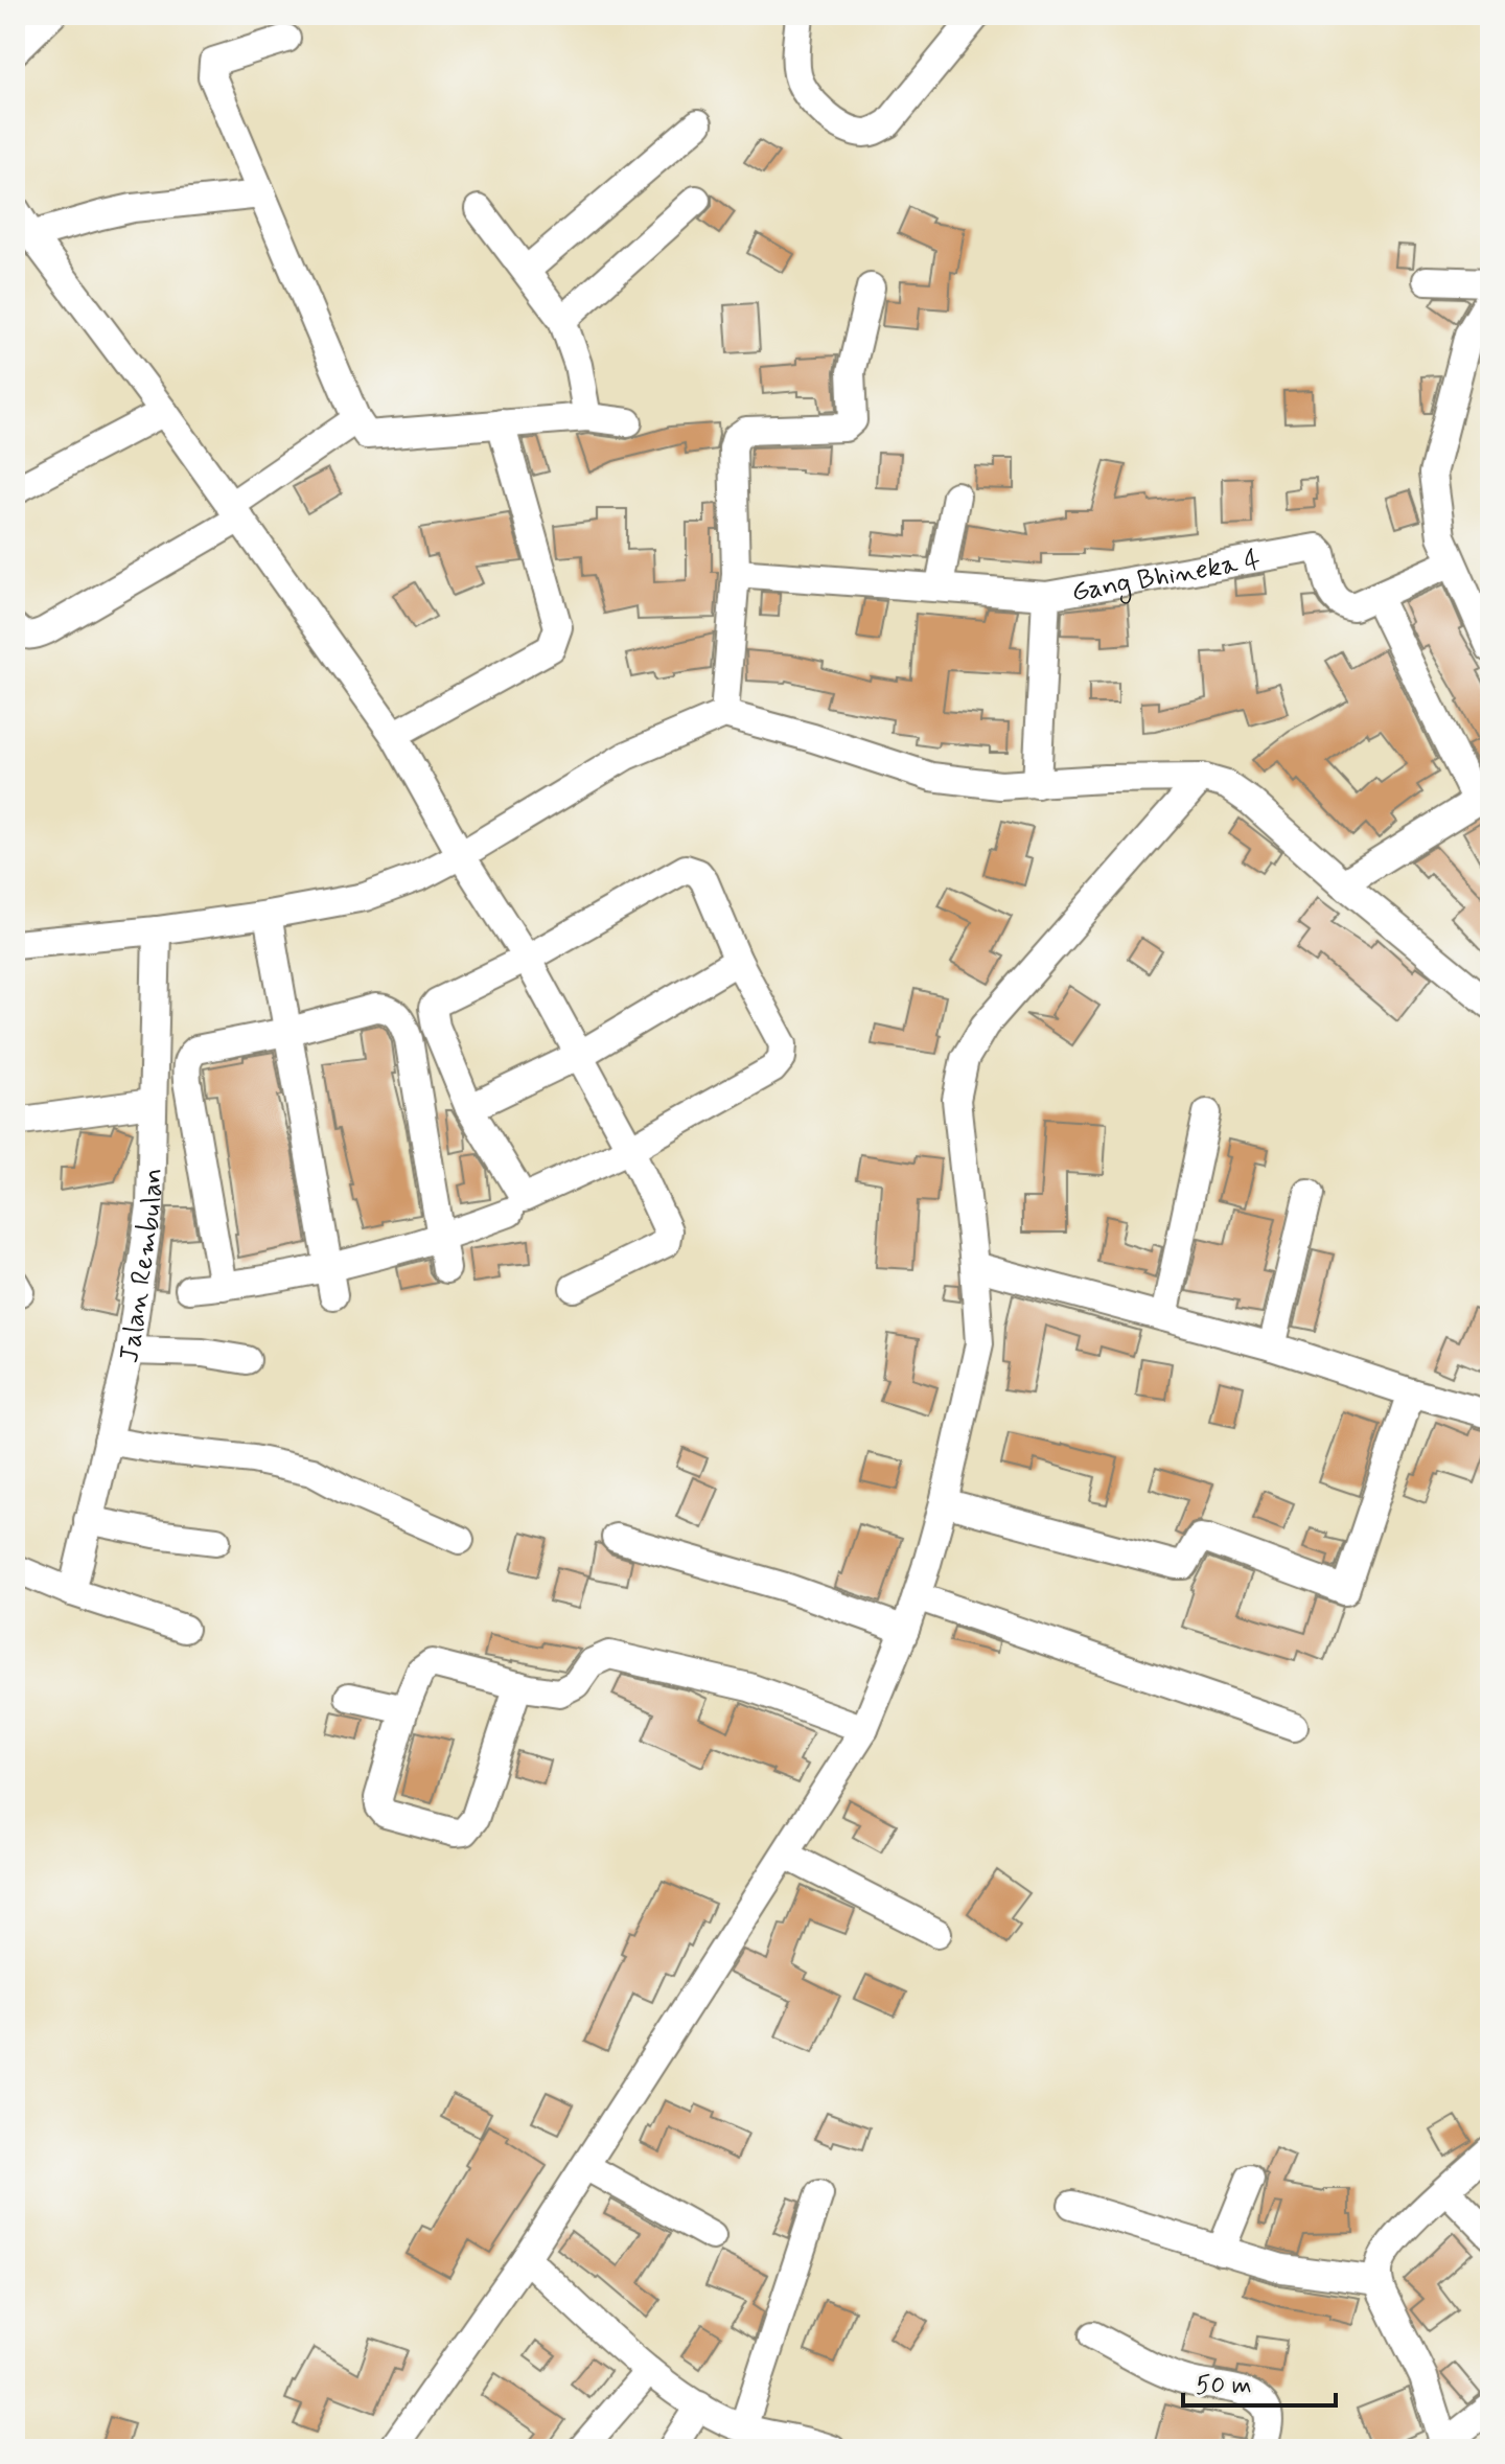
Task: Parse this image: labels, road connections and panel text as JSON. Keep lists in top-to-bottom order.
{
  "streets": {
    "street": ["Gang Bhineka 4", "Jalan Rembulan"]
  },
  "scale_bar": "50 m"
}
